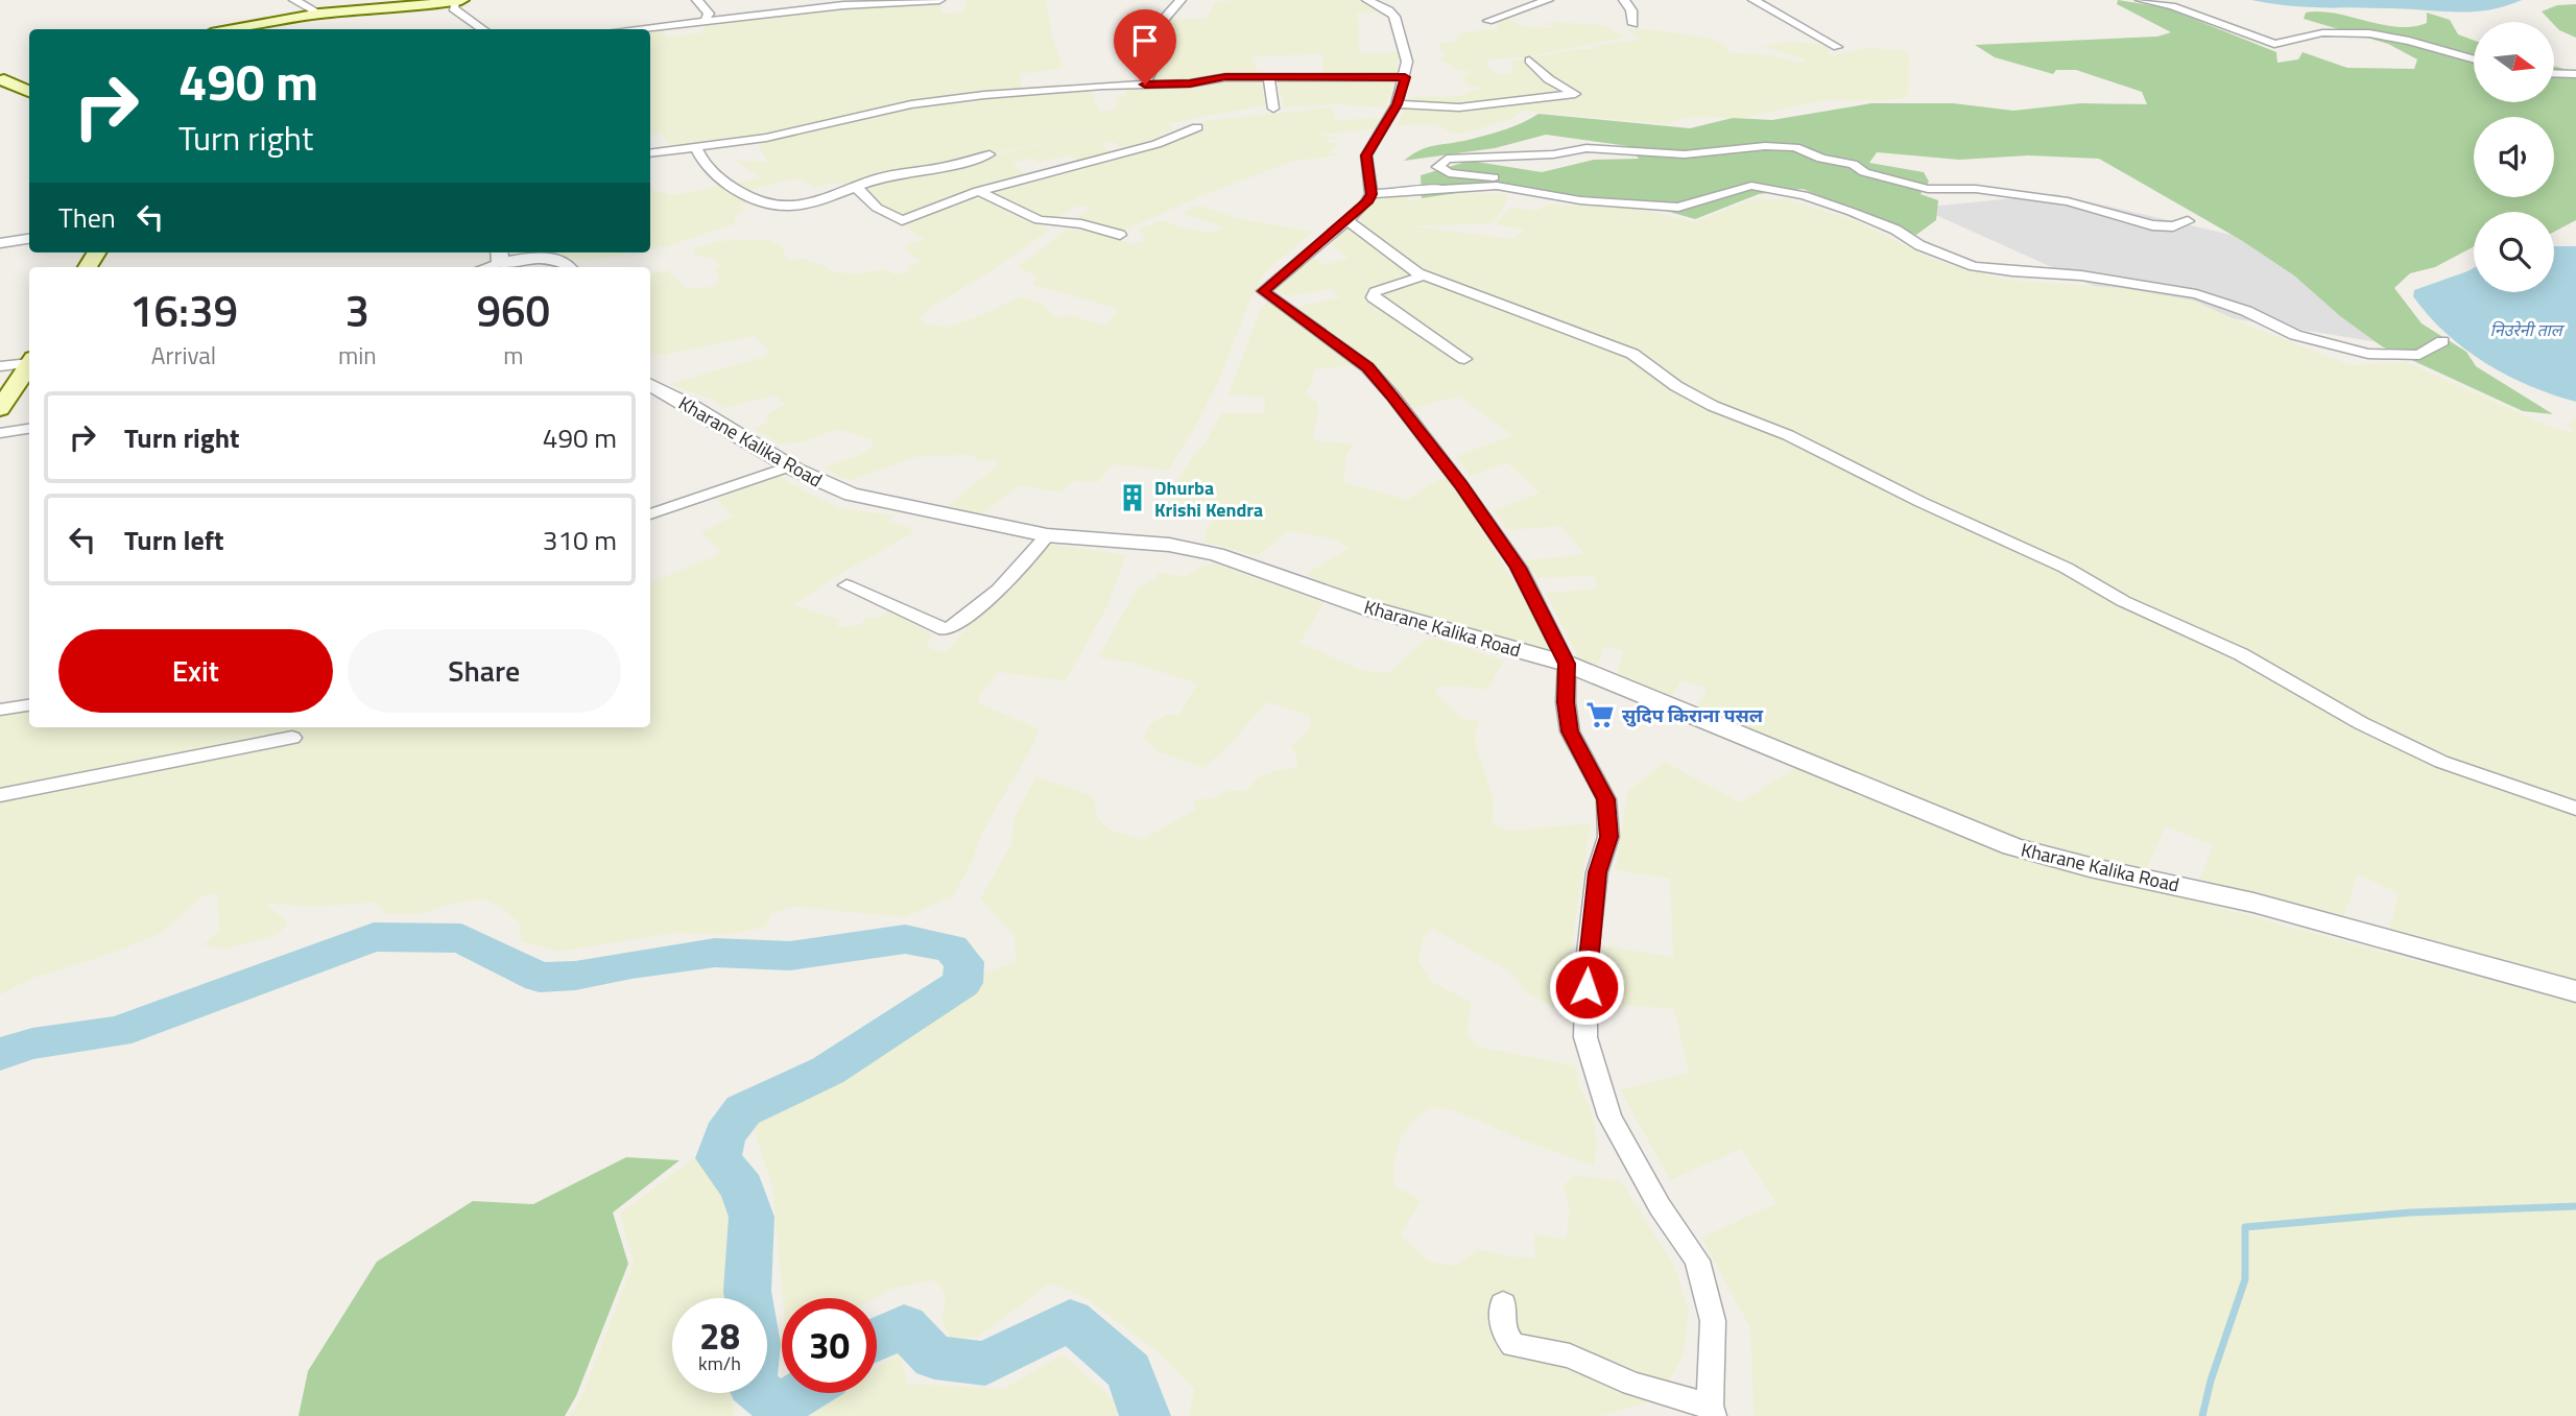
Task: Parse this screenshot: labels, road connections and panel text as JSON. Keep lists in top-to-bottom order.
{
  "streets": {
    "street": ["Kharane Kalika Road"]
  },
  "water": ["निउरेनी ताल"],
  "places": {
    "building": ["Dhurba Krishi Kendra"],
    "supermarket": ["सुदिप किराना पसल"]
  },
  "north": "right",
  "page": {
    "turn": ["490 m", "Turn right"],
    "then": "Then",
    "eta": [
      "16:39",
      "Arrival",
      "3",
      "min",
      "960",
      "m"
    ],
    "list": [
      {
        "name": "Turn right",
        "value": "490 m"
      },
      {
        "name": "Turn left",
        "value": "310 m"
      }
    ],
    "buttons": ["Exit", "Share"],
    "speed": "28 km/h",
    "limit": "30"
  }
}
